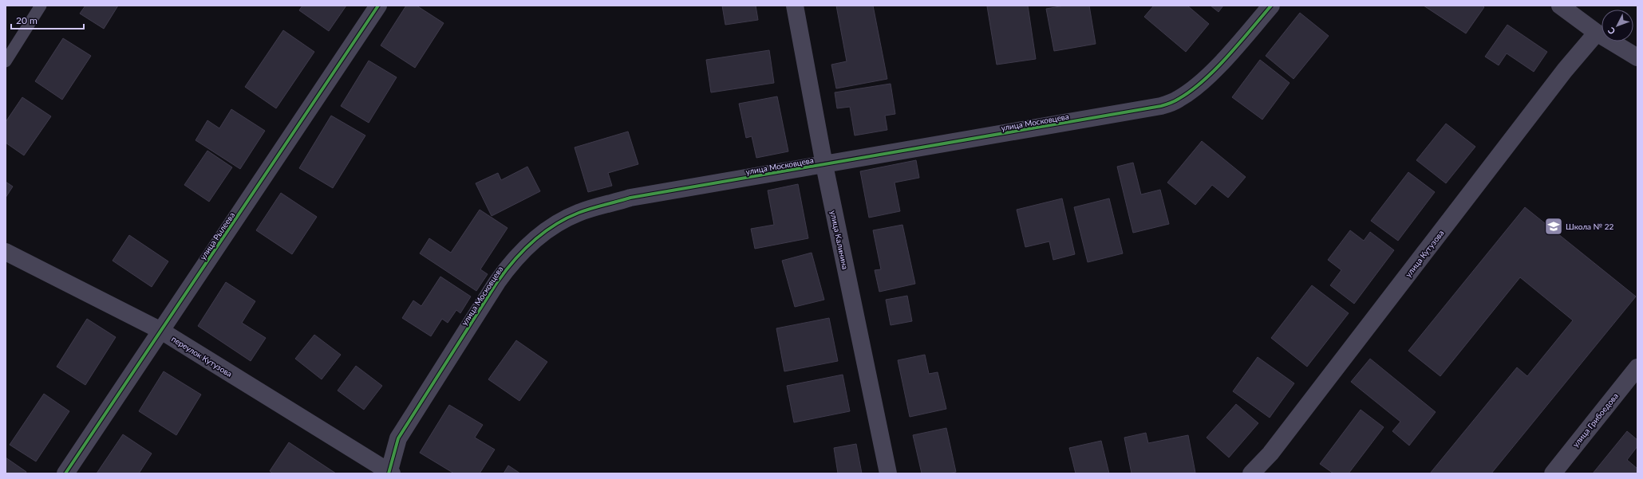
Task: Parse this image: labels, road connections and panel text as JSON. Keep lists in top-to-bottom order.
{
  "streets": {
    "street": [
      "улица Московцева",
      "улица Рылеева",
      "улица Калинина",
      "улица Кутузова",
      "переулок Кутузова",
      "улица Грибоедова"
    ]
  },
  "crossings": [
    ["улица Московцева", "улица Калинина"],
    ["улица Московцева", "переулок Кутузова"],
    ["улица Рылеева", "переулок Кутузова"]
  ],
  "places": {
    "school or university": ["Школа № 22"]
  },
  "scale_bar": "20 m",
  "north": "bottom left"
}
